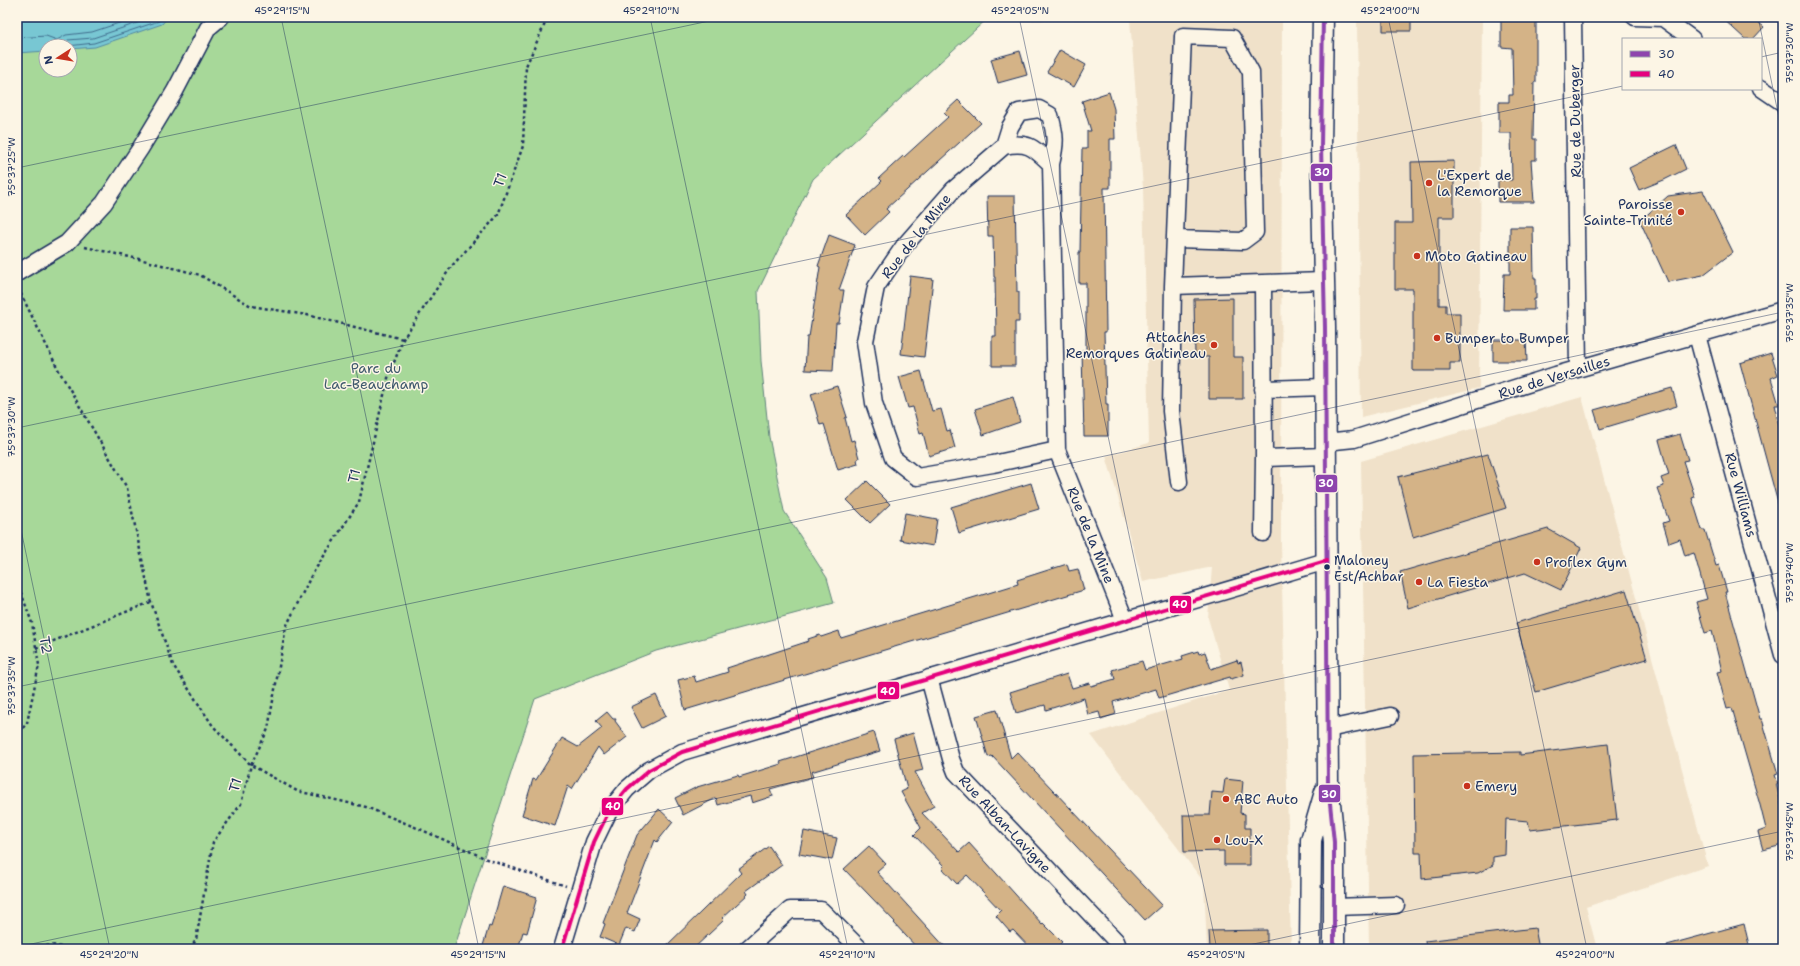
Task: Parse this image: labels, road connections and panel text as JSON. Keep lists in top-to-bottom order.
{
  "streets": {
    "street": [
      "Rue de Duberger",
      "Rue de la Mine",
      "Rue de Versailles",
      "Rue Williams",
      "Rue Alban-Lavigne"
    ],
    "path": ["T1", "T2"]
  },
  "crossings": [
    ["Rue de Duberger", "Rue de Versailles"],
    ["Rue de Versailles", "Rue Williams"]
  ],
  "parks": ["Parc du Lac-Beauchamp"],
  "places": [
    "L'Expert de la Remorque",
    "Paroisse Sainte-Trinité",
    "Moto Gatineau",
    "Bumper to Bumper",
    "Attaches Remorques Gatineau",
    "Proflex Gym",
    "Maloney Est/Achbar",
    "La Fiesta",
    "Emery",
    "ABC Auto",
    "Lou-X"
  ],
  "lines": ["transit line 30", "transit line 40"],
  "legend": ["30", "40"],
  "north": "left",
  "coordinates": [
    "45°29'15\"N",
    "45°29'10\"N",
    "45°29'05\"N",
    "45°29'00\"N",
    "75°37'30\"W",
    "75°37'25\"W",
    "75°37'35\"W",
    "75°37'40\"W",
    "75°37'45\"W",
    "45°29'20\"N"
  ]
}
